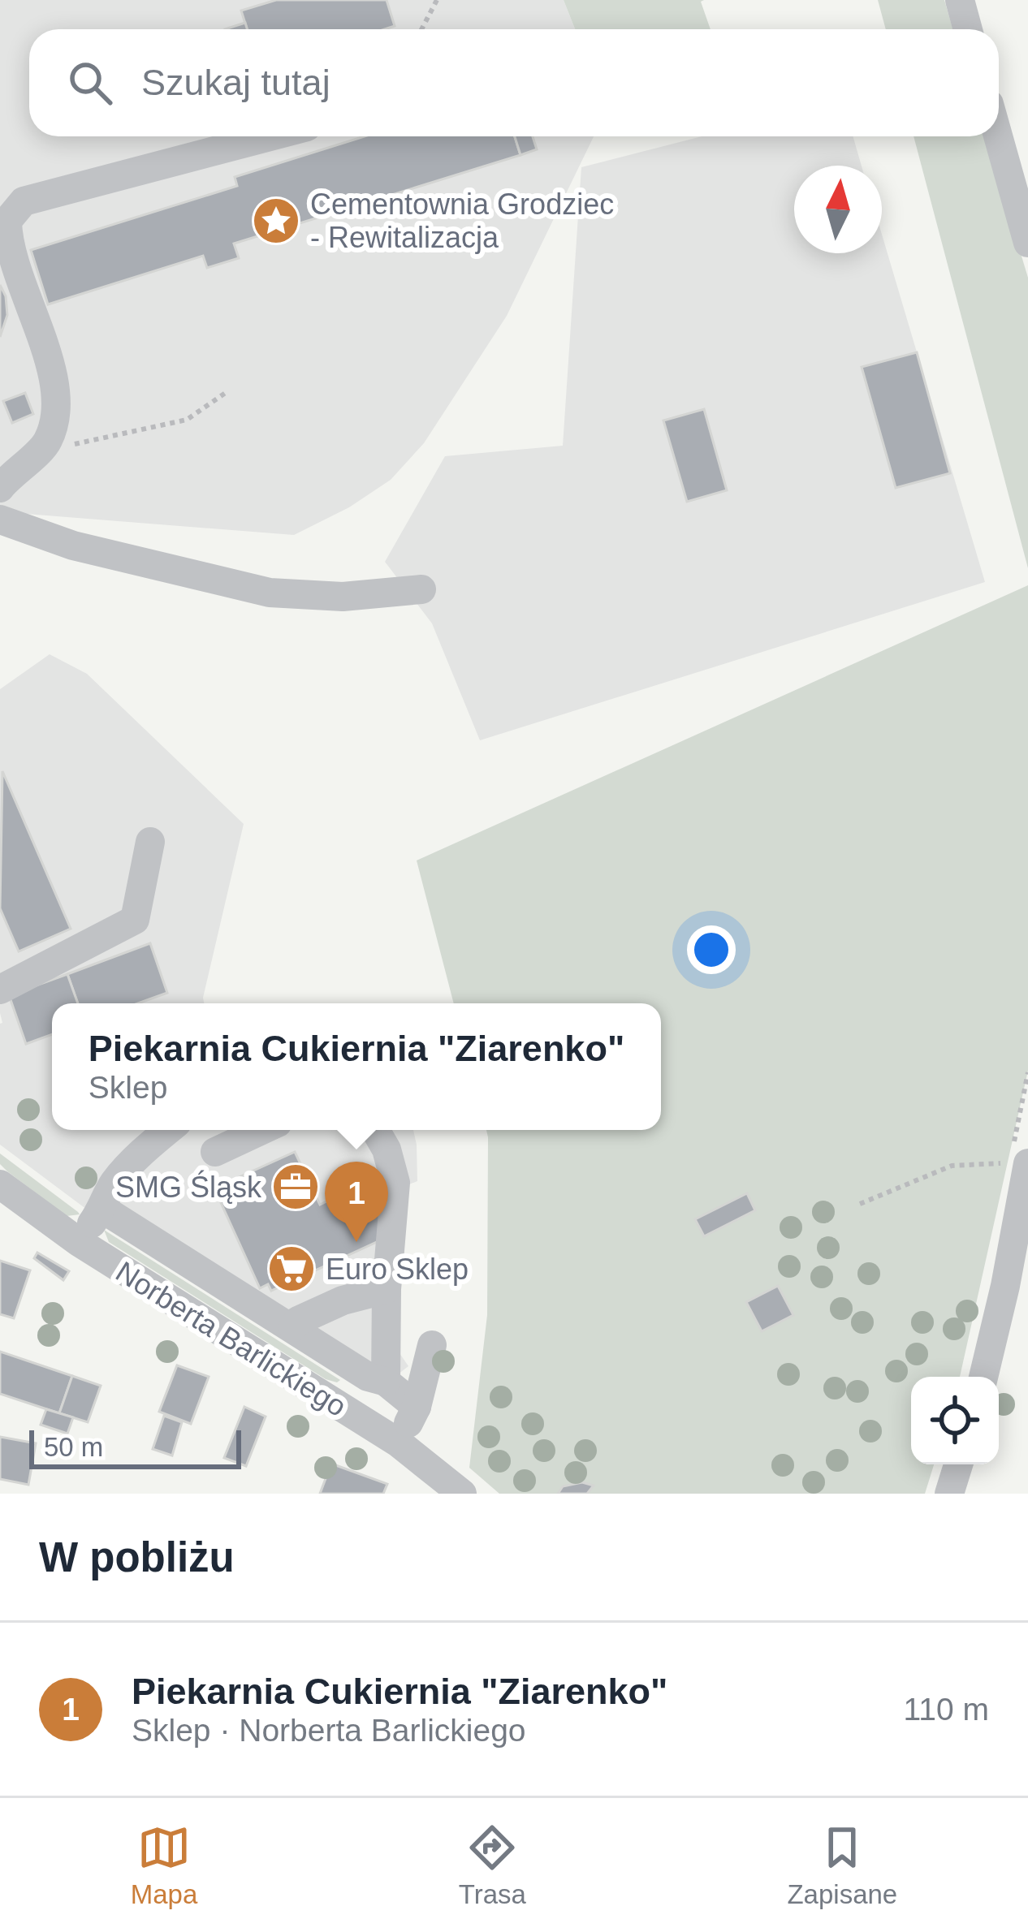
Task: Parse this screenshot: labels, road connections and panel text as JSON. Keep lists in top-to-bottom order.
{
  "streets": {
    "street": ["Norberta Barlickiego"]
  },
  "places": {
    "place": ["Cementownia Grodziec - Rewitalizacja"],
    "office": ["SMG Śląsk"],
    "supermarket": ["Euro Sklep"]
  },
  "scale_bar": "50 m",
  "north": "top",
  "page": {
    "search": "Szukaj tutaj",
    "popup": ["Piekarnia Cukiernia \"Ziarenko\"", "Sklep"],
    "pins": "1",
    "scale": "50 m",
    "heading": "W pobliżu",
    "list": [
      {
        "mark": "1",
        "name": "Piekarnia Cukiernia \"Ziarenko\"",
        "note": "Sklep · Norberta Barlickiego",
        "value": "110 m"
      }
    ],
    "nav": ["Mapa", "Trasa", "Zapisane"]
  }
}
